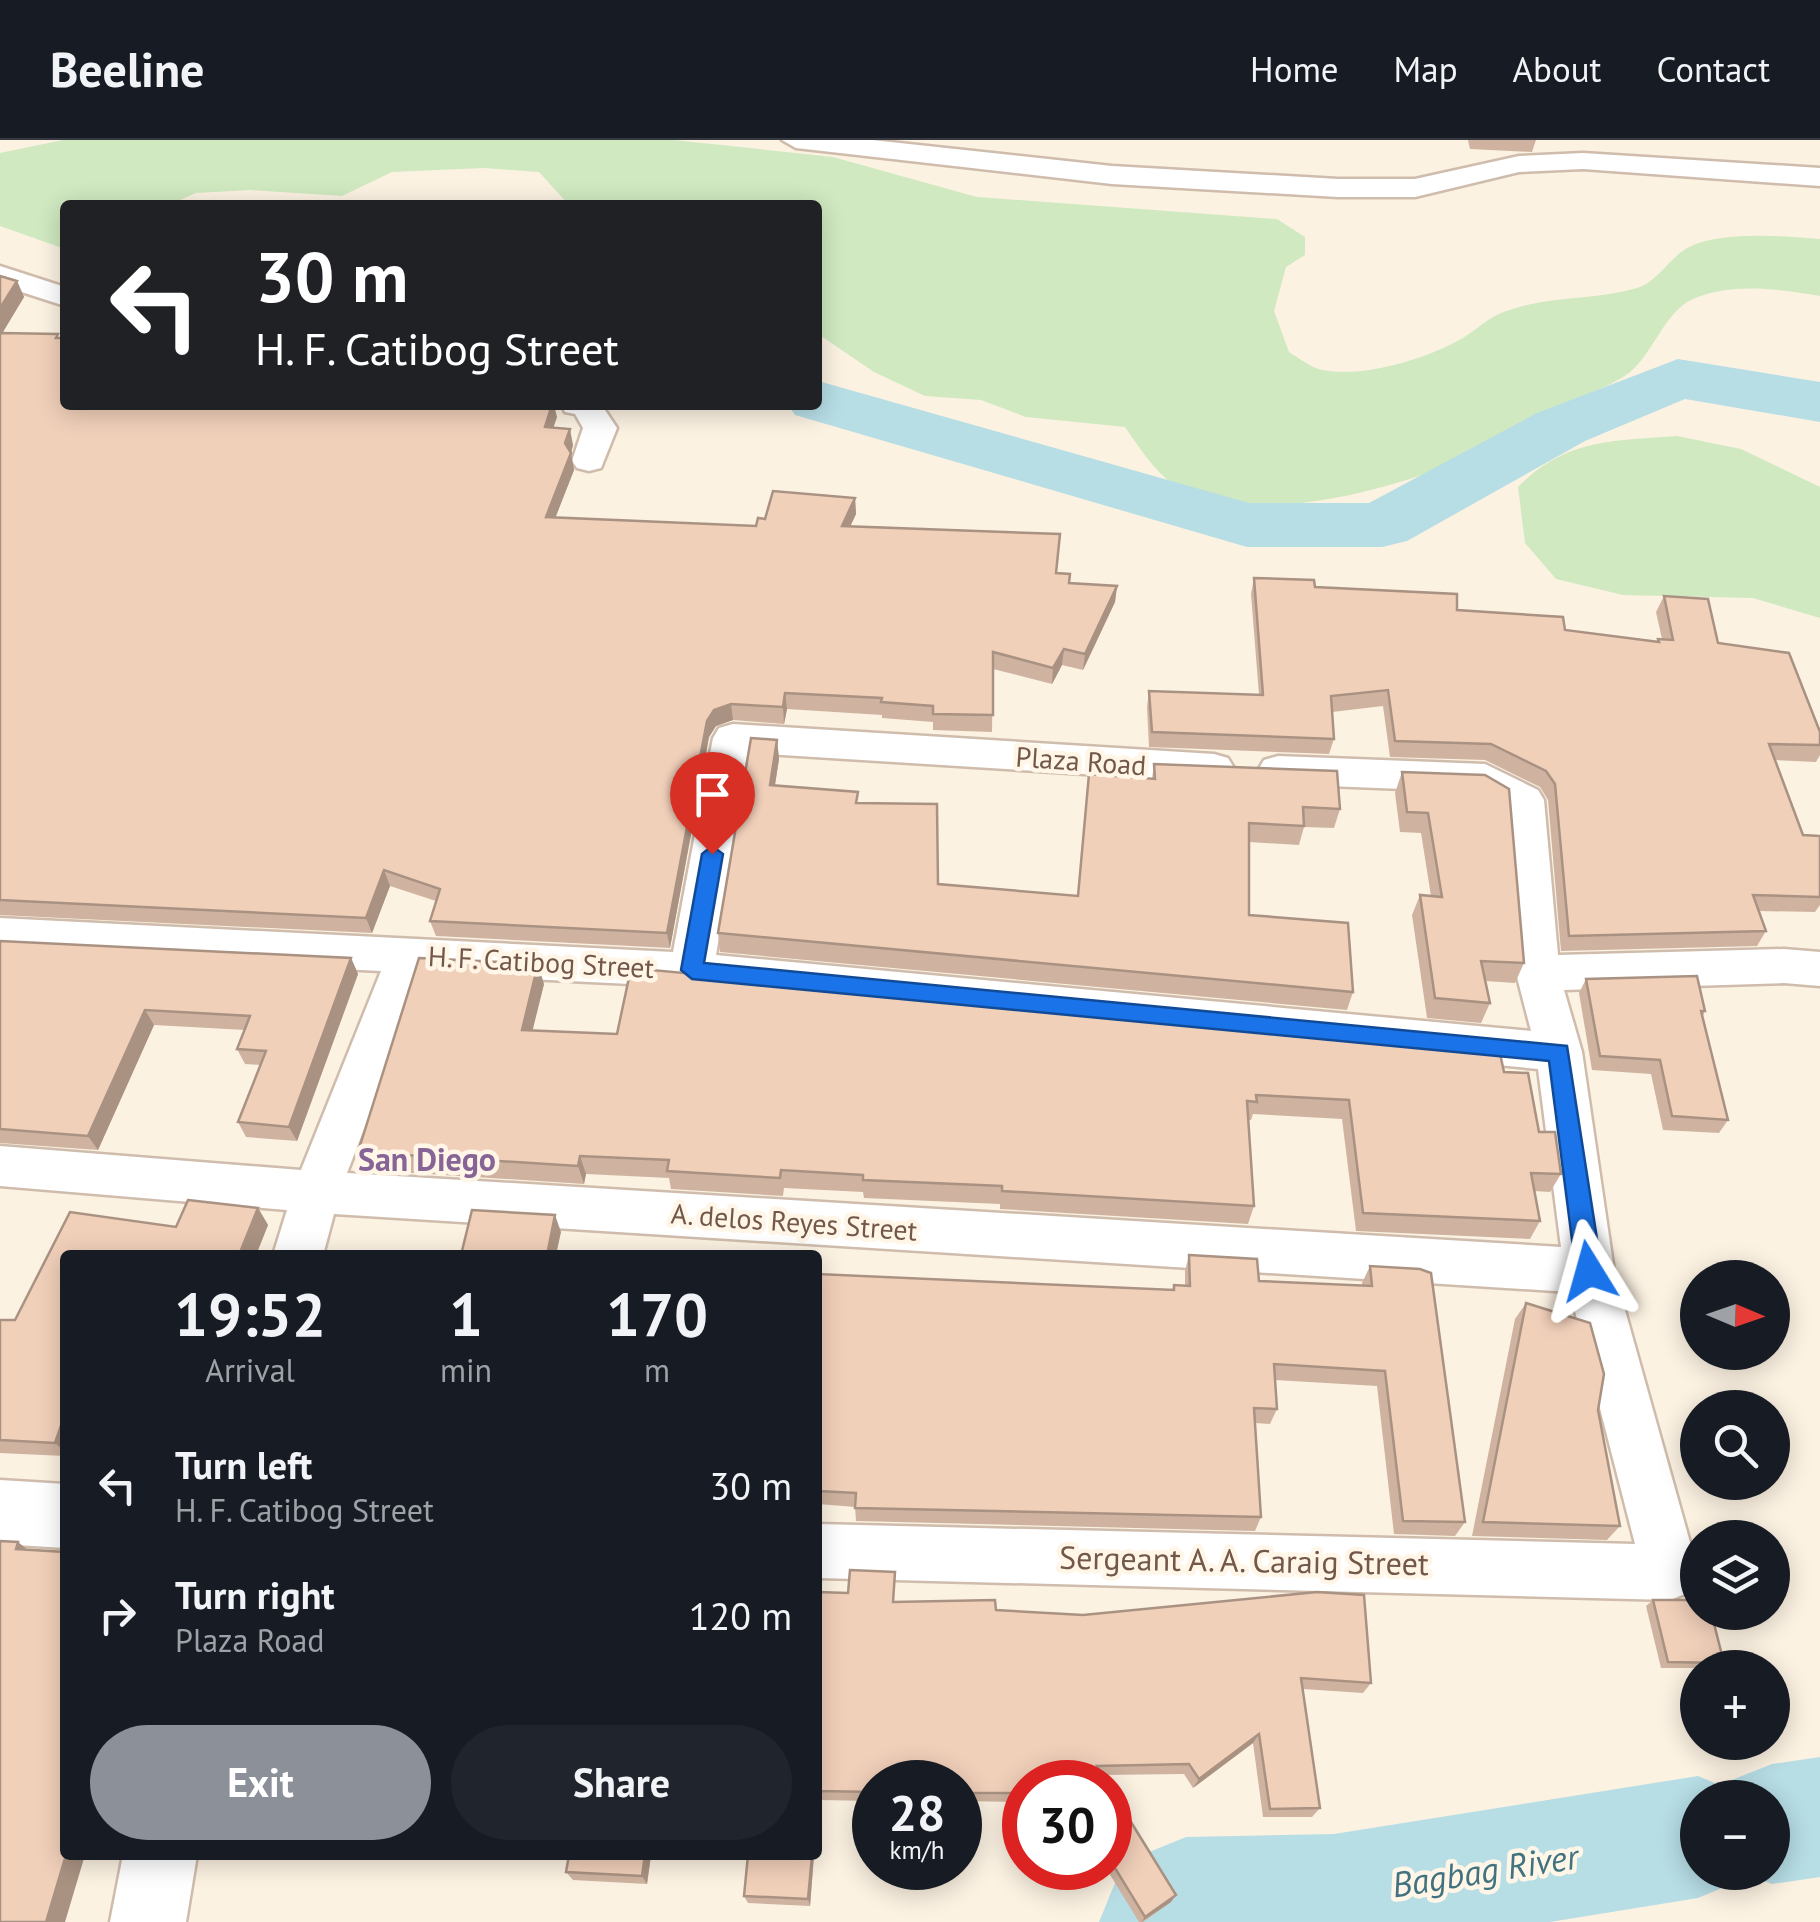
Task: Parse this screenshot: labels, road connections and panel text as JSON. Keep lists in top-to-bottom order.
{
  "streets": {
    "street": [
      "Plaza Road",
      "H. F. Catibog Street",
      "A. delos Reyes Street",
      "Sergeant A. A. Caraig Street"
    ]
  },
  "crossings": [
    ["Plaza Road", "H. F. Catibog Street"],
    ["Plaza Road", "A. delos Reyes Street"],
    ["Plaza Road", "Sergeant A. A. Caraig Street"]
  ],
  "districts": ["San Diego"],
  "water": ["Bagbag River"],
  "north": "right",
  "page": {
    "header": "Beeline",
    "nav": [
      "Home",
      "Map",
      "About",
      "Contact"
    ],
    "turn": ["30 m", "H. F. Catibog Street"],
    "eta": [
      "19:52",
      "Arrival",
      "1",
      "min",
      "170",
      "m"
    ],
    "map_buttons": ["+", "−"],
    "list": [
      {
        "name": "Turn left",
        "note": "H. F. Catibog Street",
        "value": "30 m"
      },
      {
        "name": "Turn right",
        "note": "Plaza Road",
        "value": "120 m"
      }
    ],
    "buttons": ["Exit", "Share"],
    "speed": "28 km/h",
    "limit": "30"
  }
}
